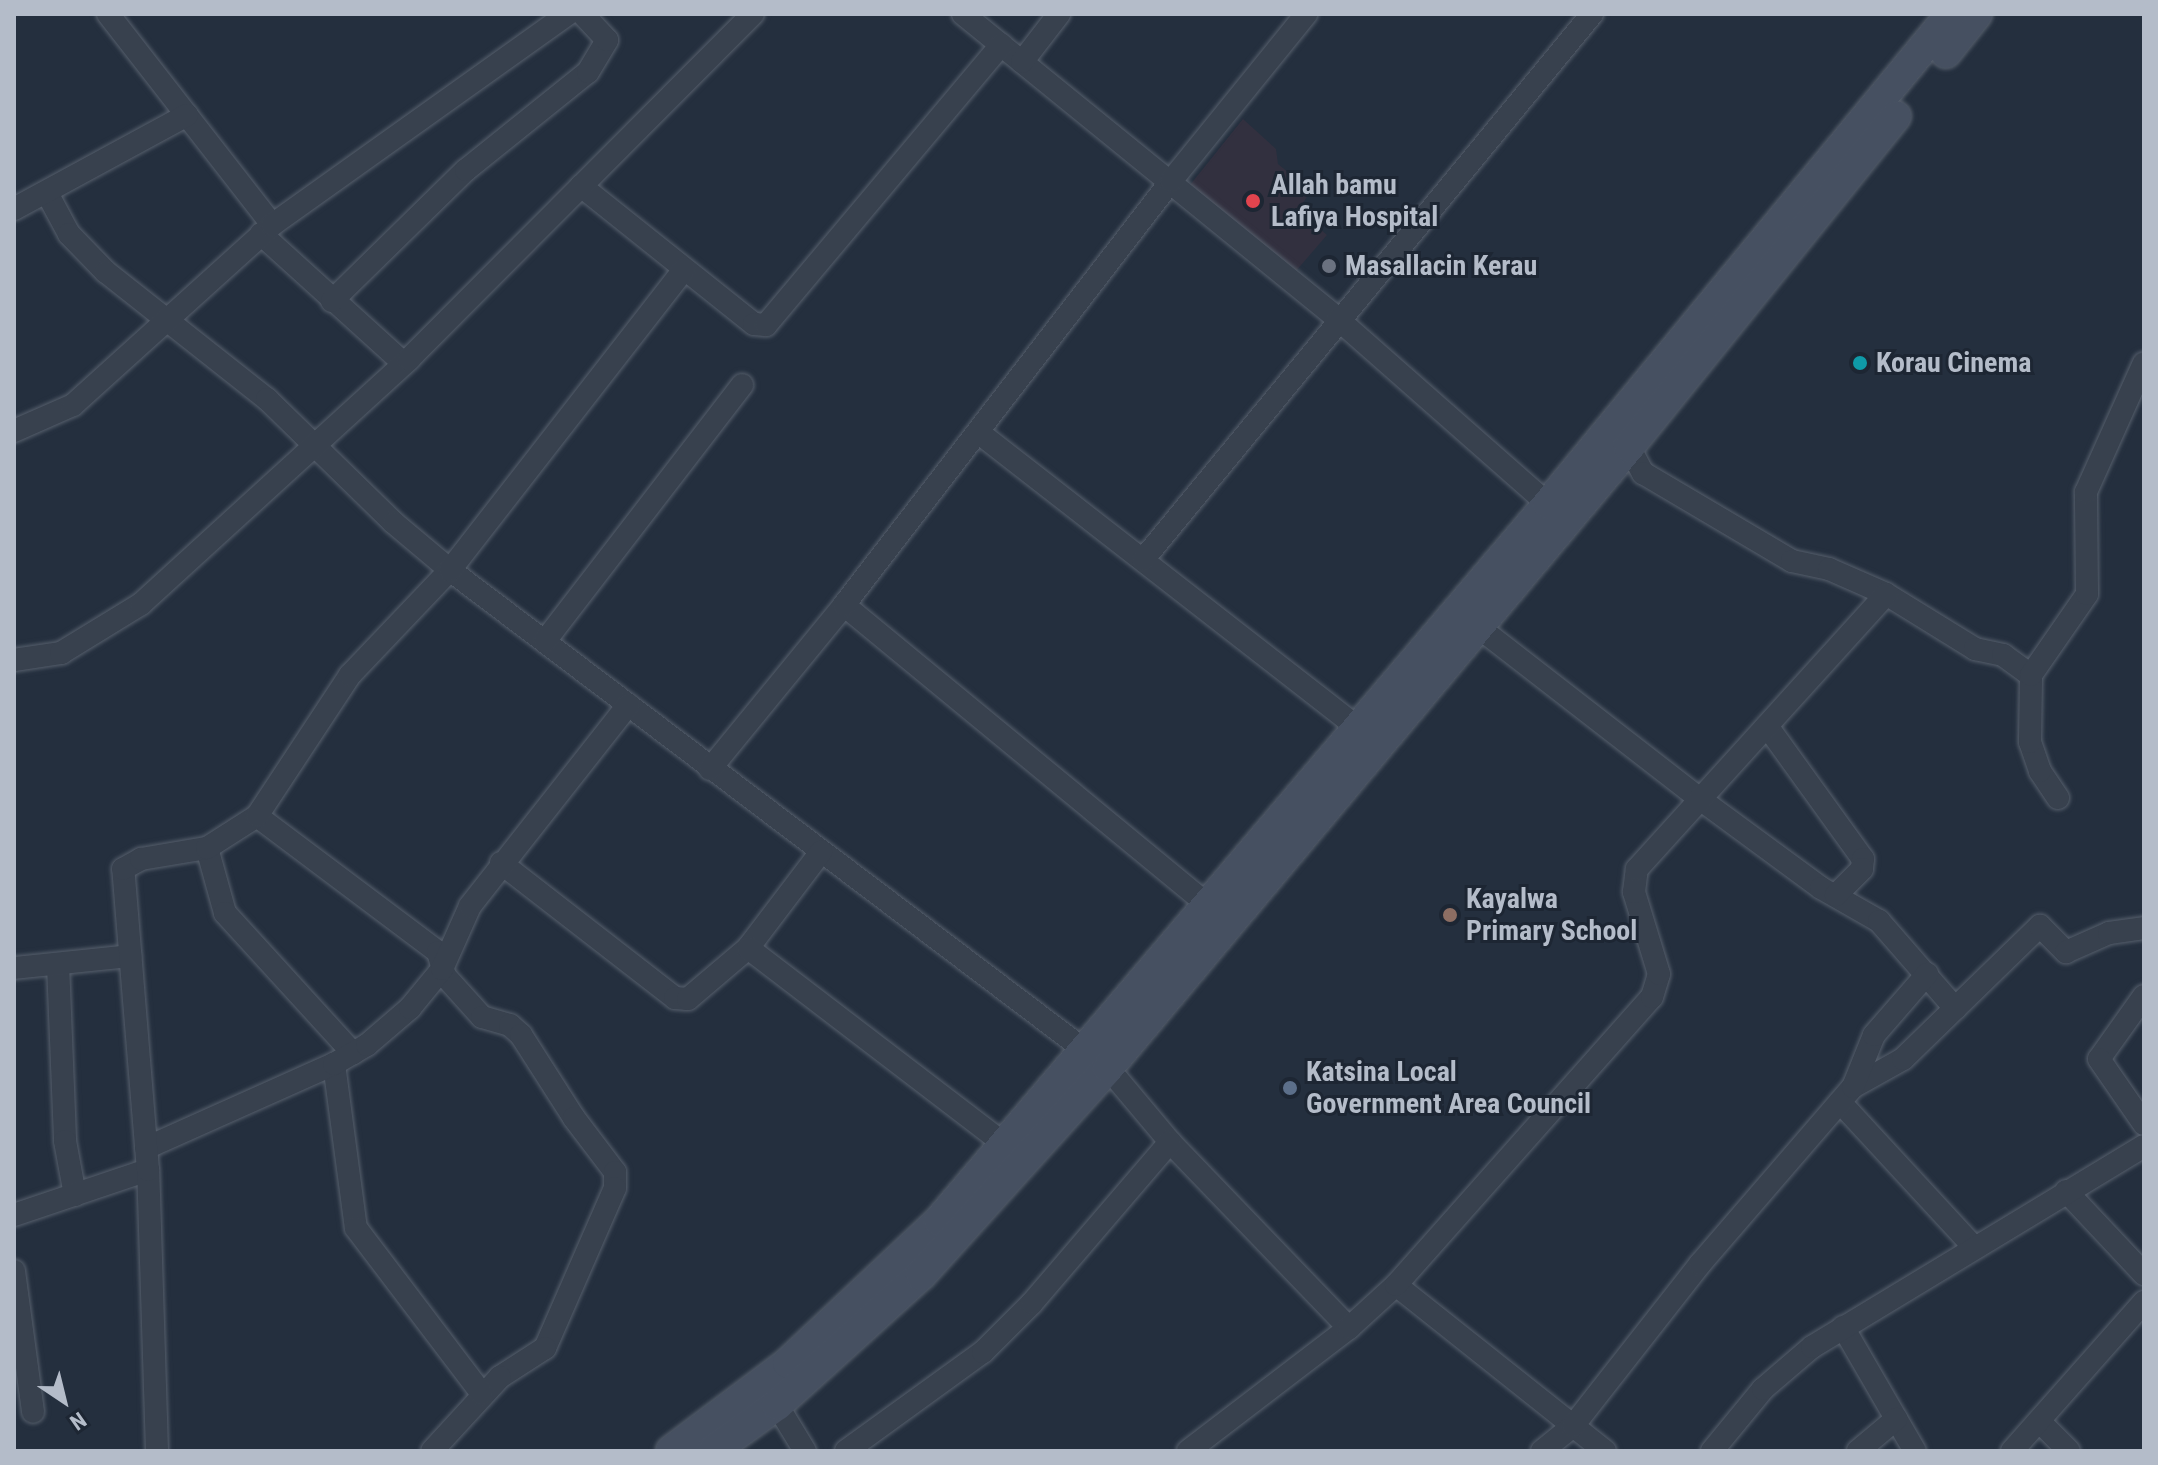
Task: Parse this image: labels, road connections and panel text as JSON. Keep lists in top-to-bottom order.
{
  "places": [
    "Allah bamu Lafiya Hospital",
    "Masallacin Kerau",
    "Korau Cinema",
    "Kayalwa Primary School",
    "Katsina Local Government Area Council"
  ],
  "north": "bottom right"
}
